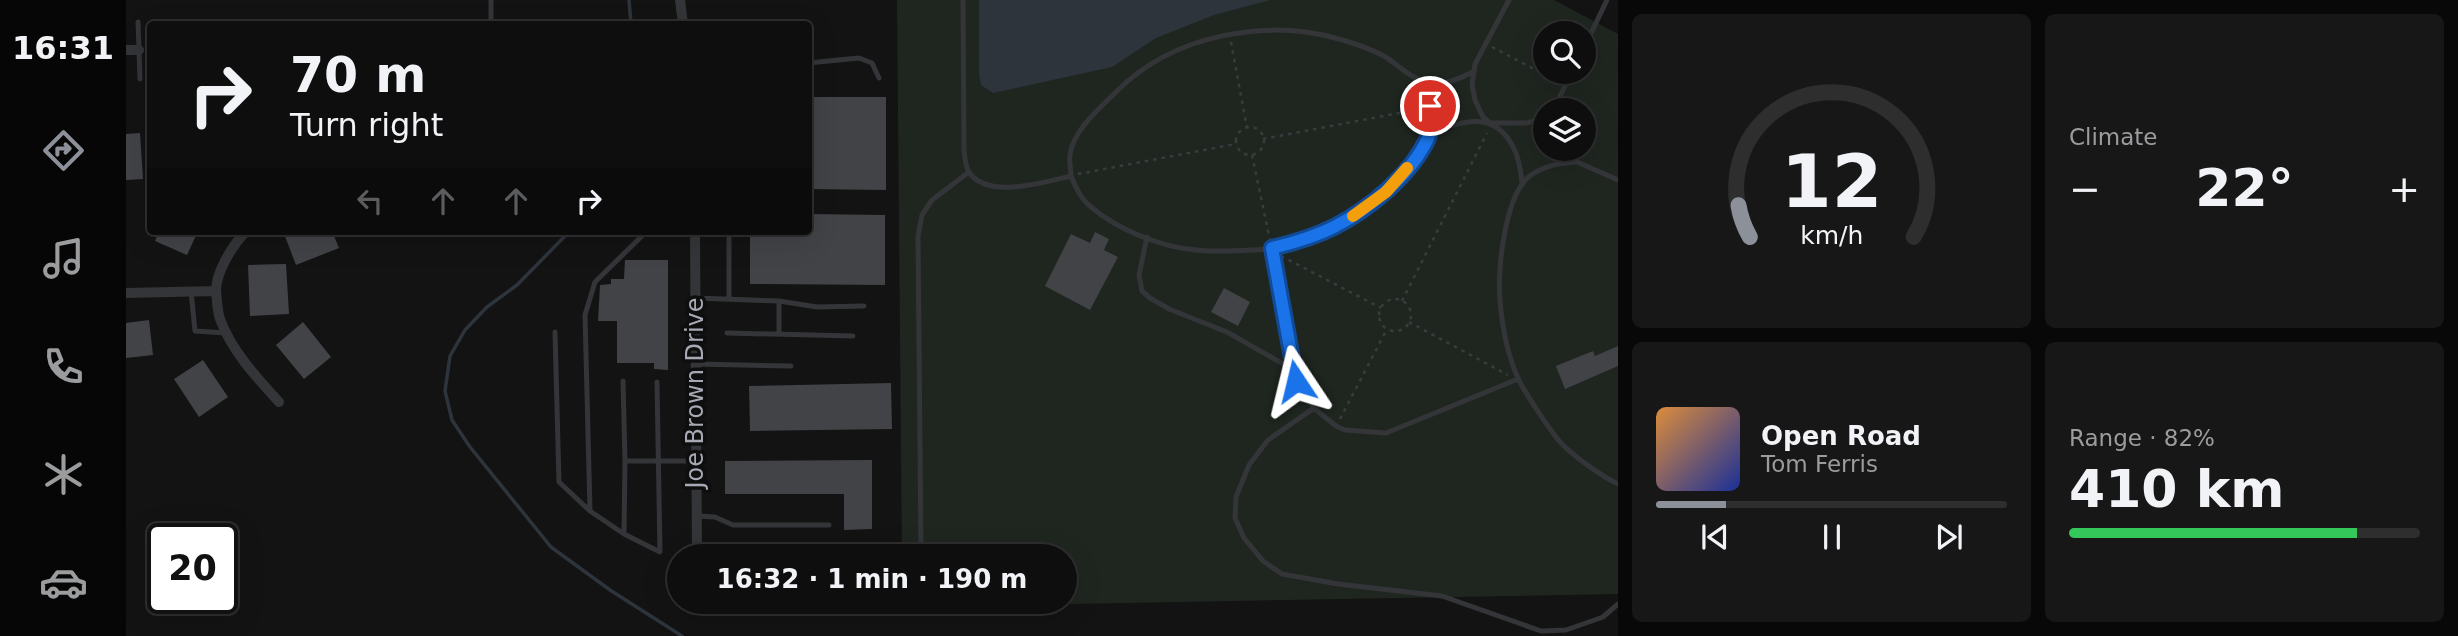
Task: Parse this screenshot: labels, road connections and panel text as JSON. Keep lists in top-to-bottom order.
{
  "streets": {
    "street": ["Joe Brown Drive"]
  },
  "page": {
    "tabs": "16:31",
    "tile": [
      "Climate",
      ["Range · 82%", "410 km"]
    ],
    "turn": ["70 m", "Turn right"],
    "heat": ["−", "22°", "+"],
    "song": ["Open Road", "Tom Ferris"],
    "limit": "20",
    "trip": "16:32 · 1 min · 190 m",
    "gauge": ["12", "km/h"]
  }
}
